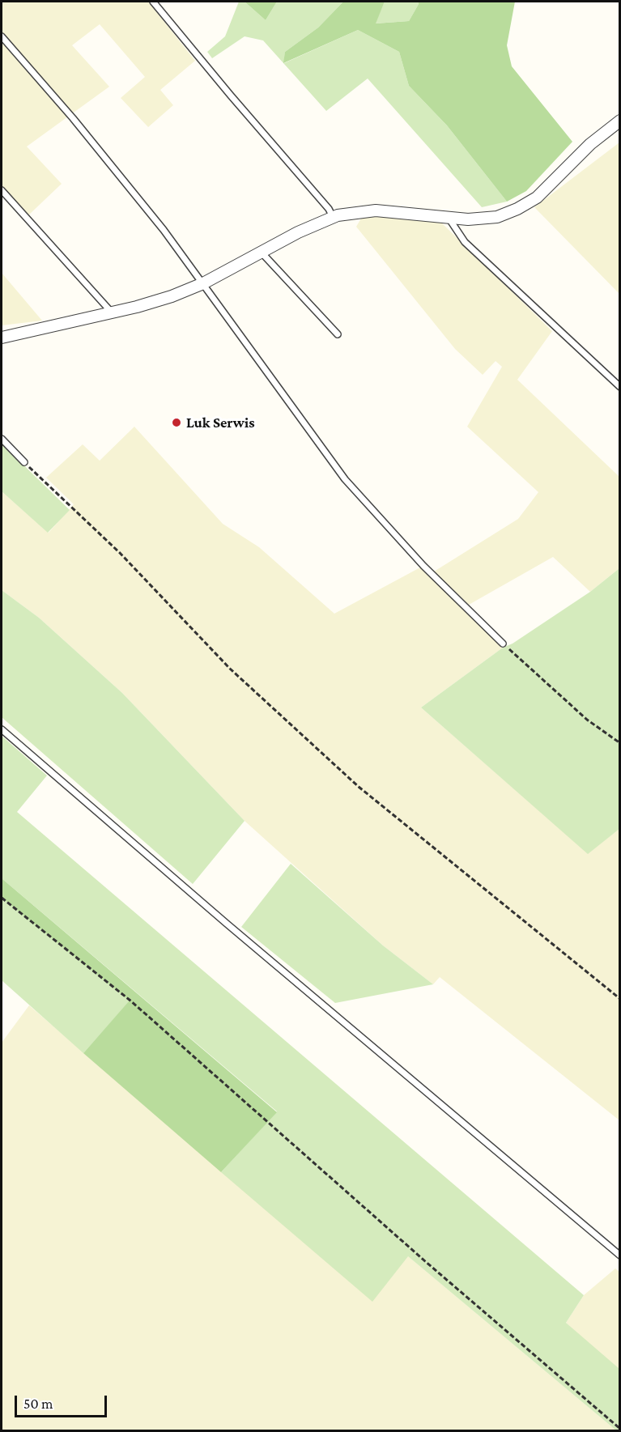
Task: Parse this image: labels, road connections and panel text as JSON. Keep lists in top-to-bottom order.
{
  "places": ["Luk Serwis"],
  "scale_bar": "50 m"
}
